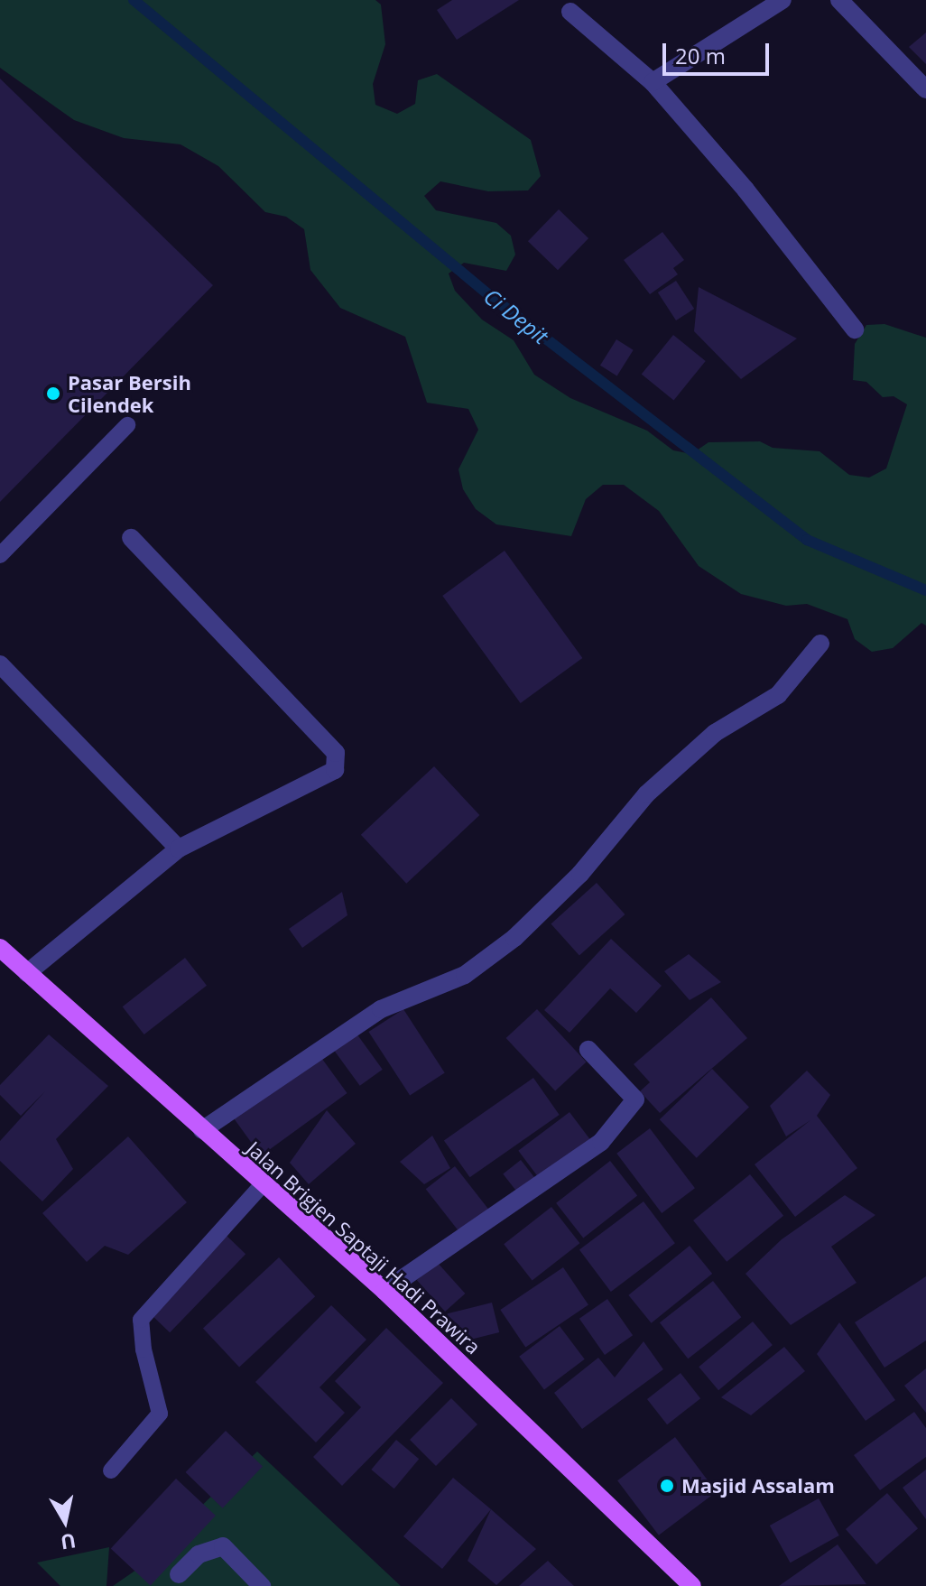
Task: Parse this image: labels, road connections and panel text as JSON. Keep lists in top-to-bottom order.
{
  "streets": {
    "main road": ["Jalan Brigjen Saptaji Hadi Prawira"]
  },
  "water": ["Ci Depit"],
  "places": ["Pasar Bersih Cilendek", "Masjid Assalam"],
  "scale_bar": "20 m",
  "north": "bottom"
}
